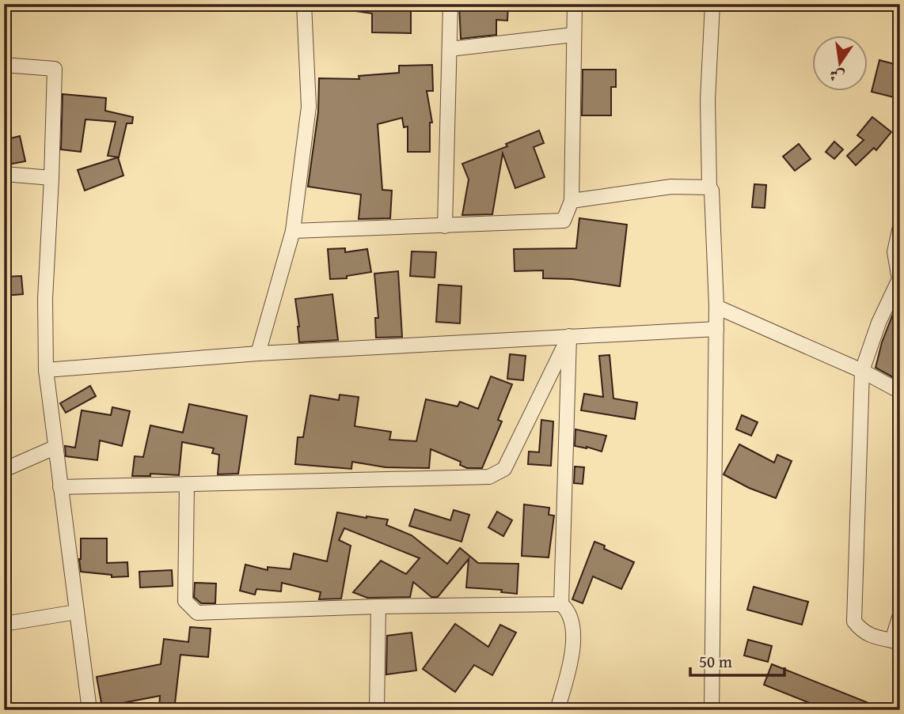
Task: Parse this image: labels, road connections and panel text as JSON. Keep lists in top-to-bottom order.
{
  "scale_bar": "50 m",
  "north": "bottom"
}
